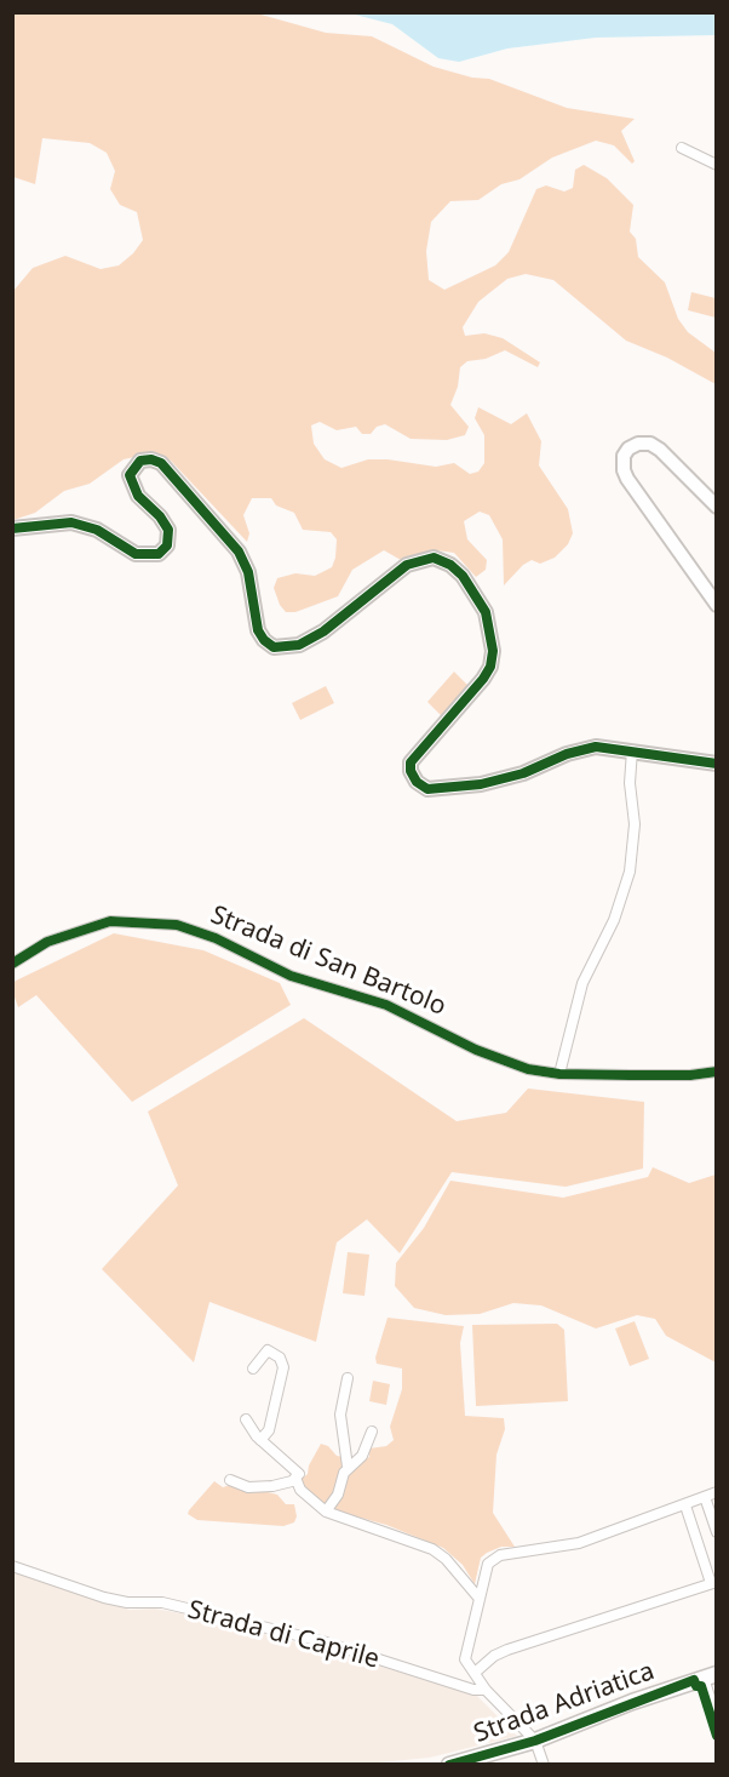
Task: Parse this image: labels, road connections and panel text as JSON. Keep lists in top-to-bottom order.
{
  "streets": {
    "main road": ["Strada Adriatica"],
    "street": ["Strada di San Bartolo", "Strada di Caprile"]
  }
}
